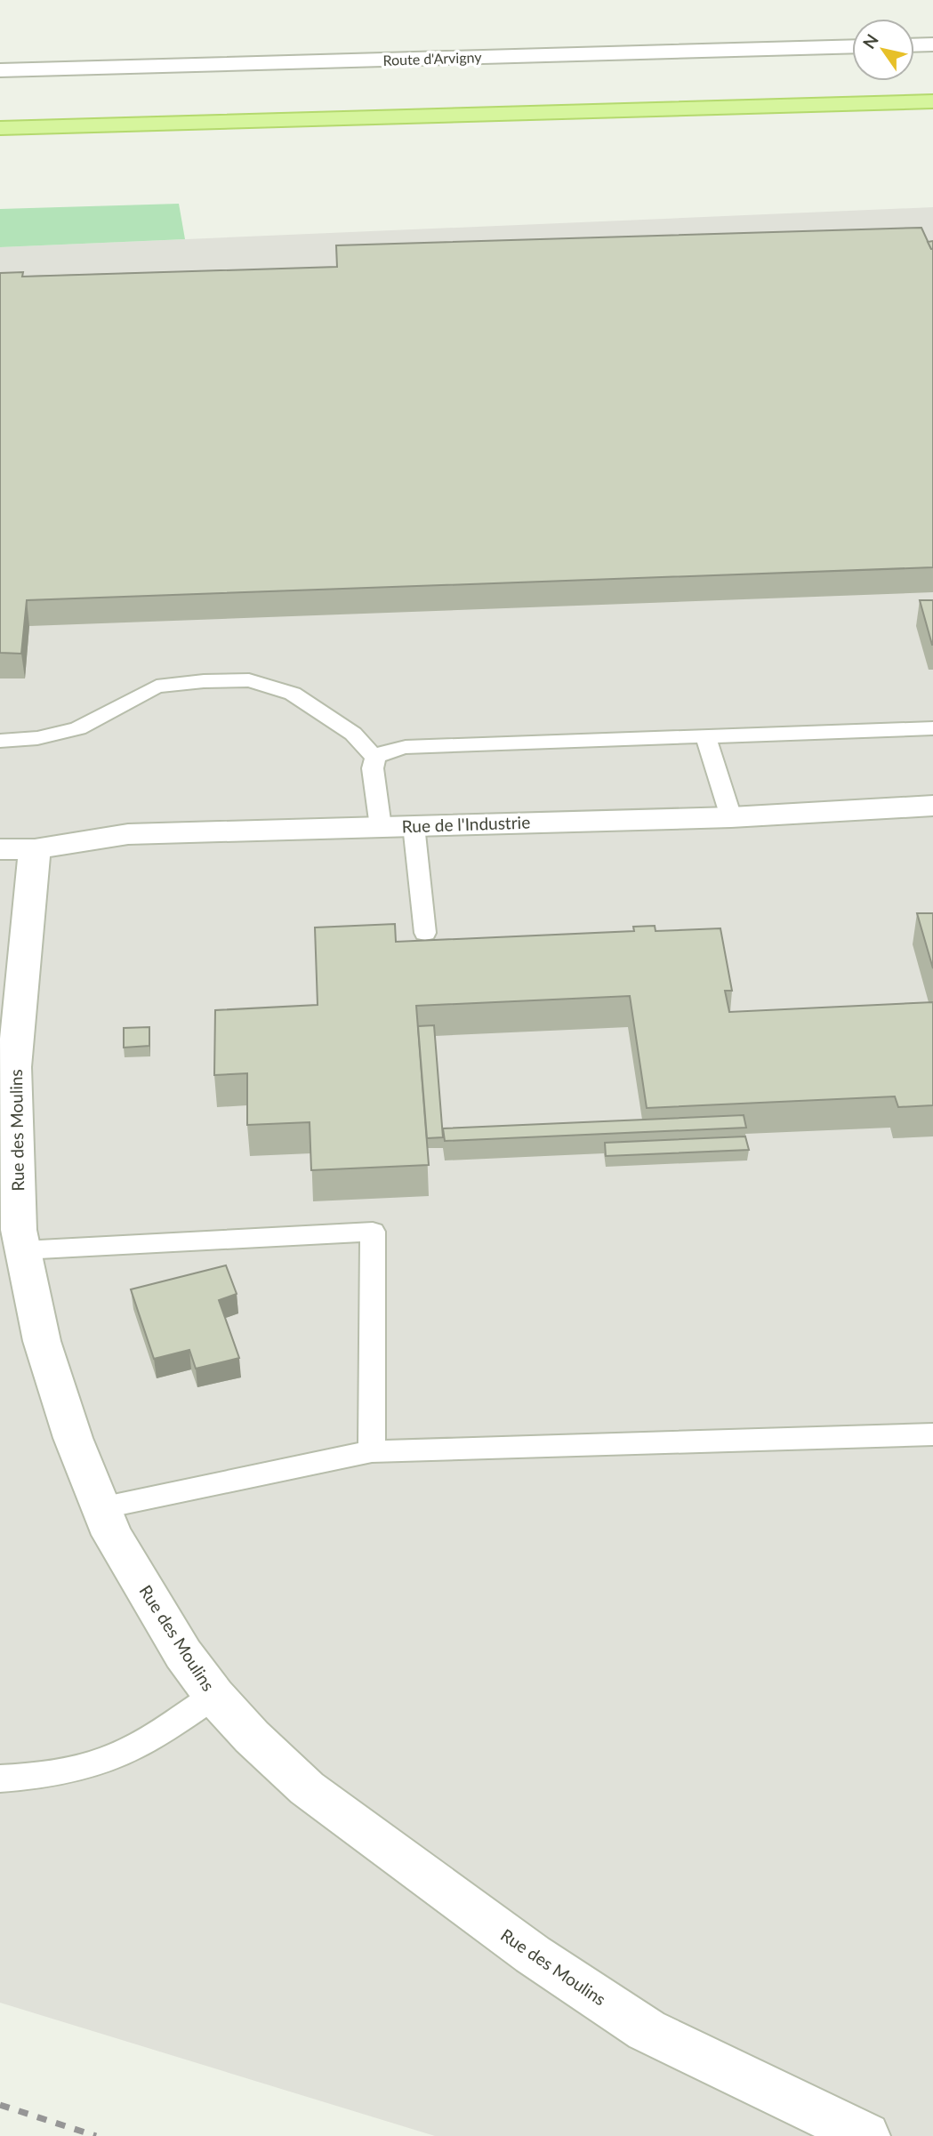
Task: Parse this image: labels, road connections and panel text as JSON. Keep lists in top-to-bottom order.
{
  "streets": {
    "street": ["Route d'Arvigny", "Rue de l'Industrie", "Rue des Moulins"]
  },
  "crossings": [
    ["Rue de l'Industrie", "Rue des Moulins"]
  ],
  "north": "top left"
}
